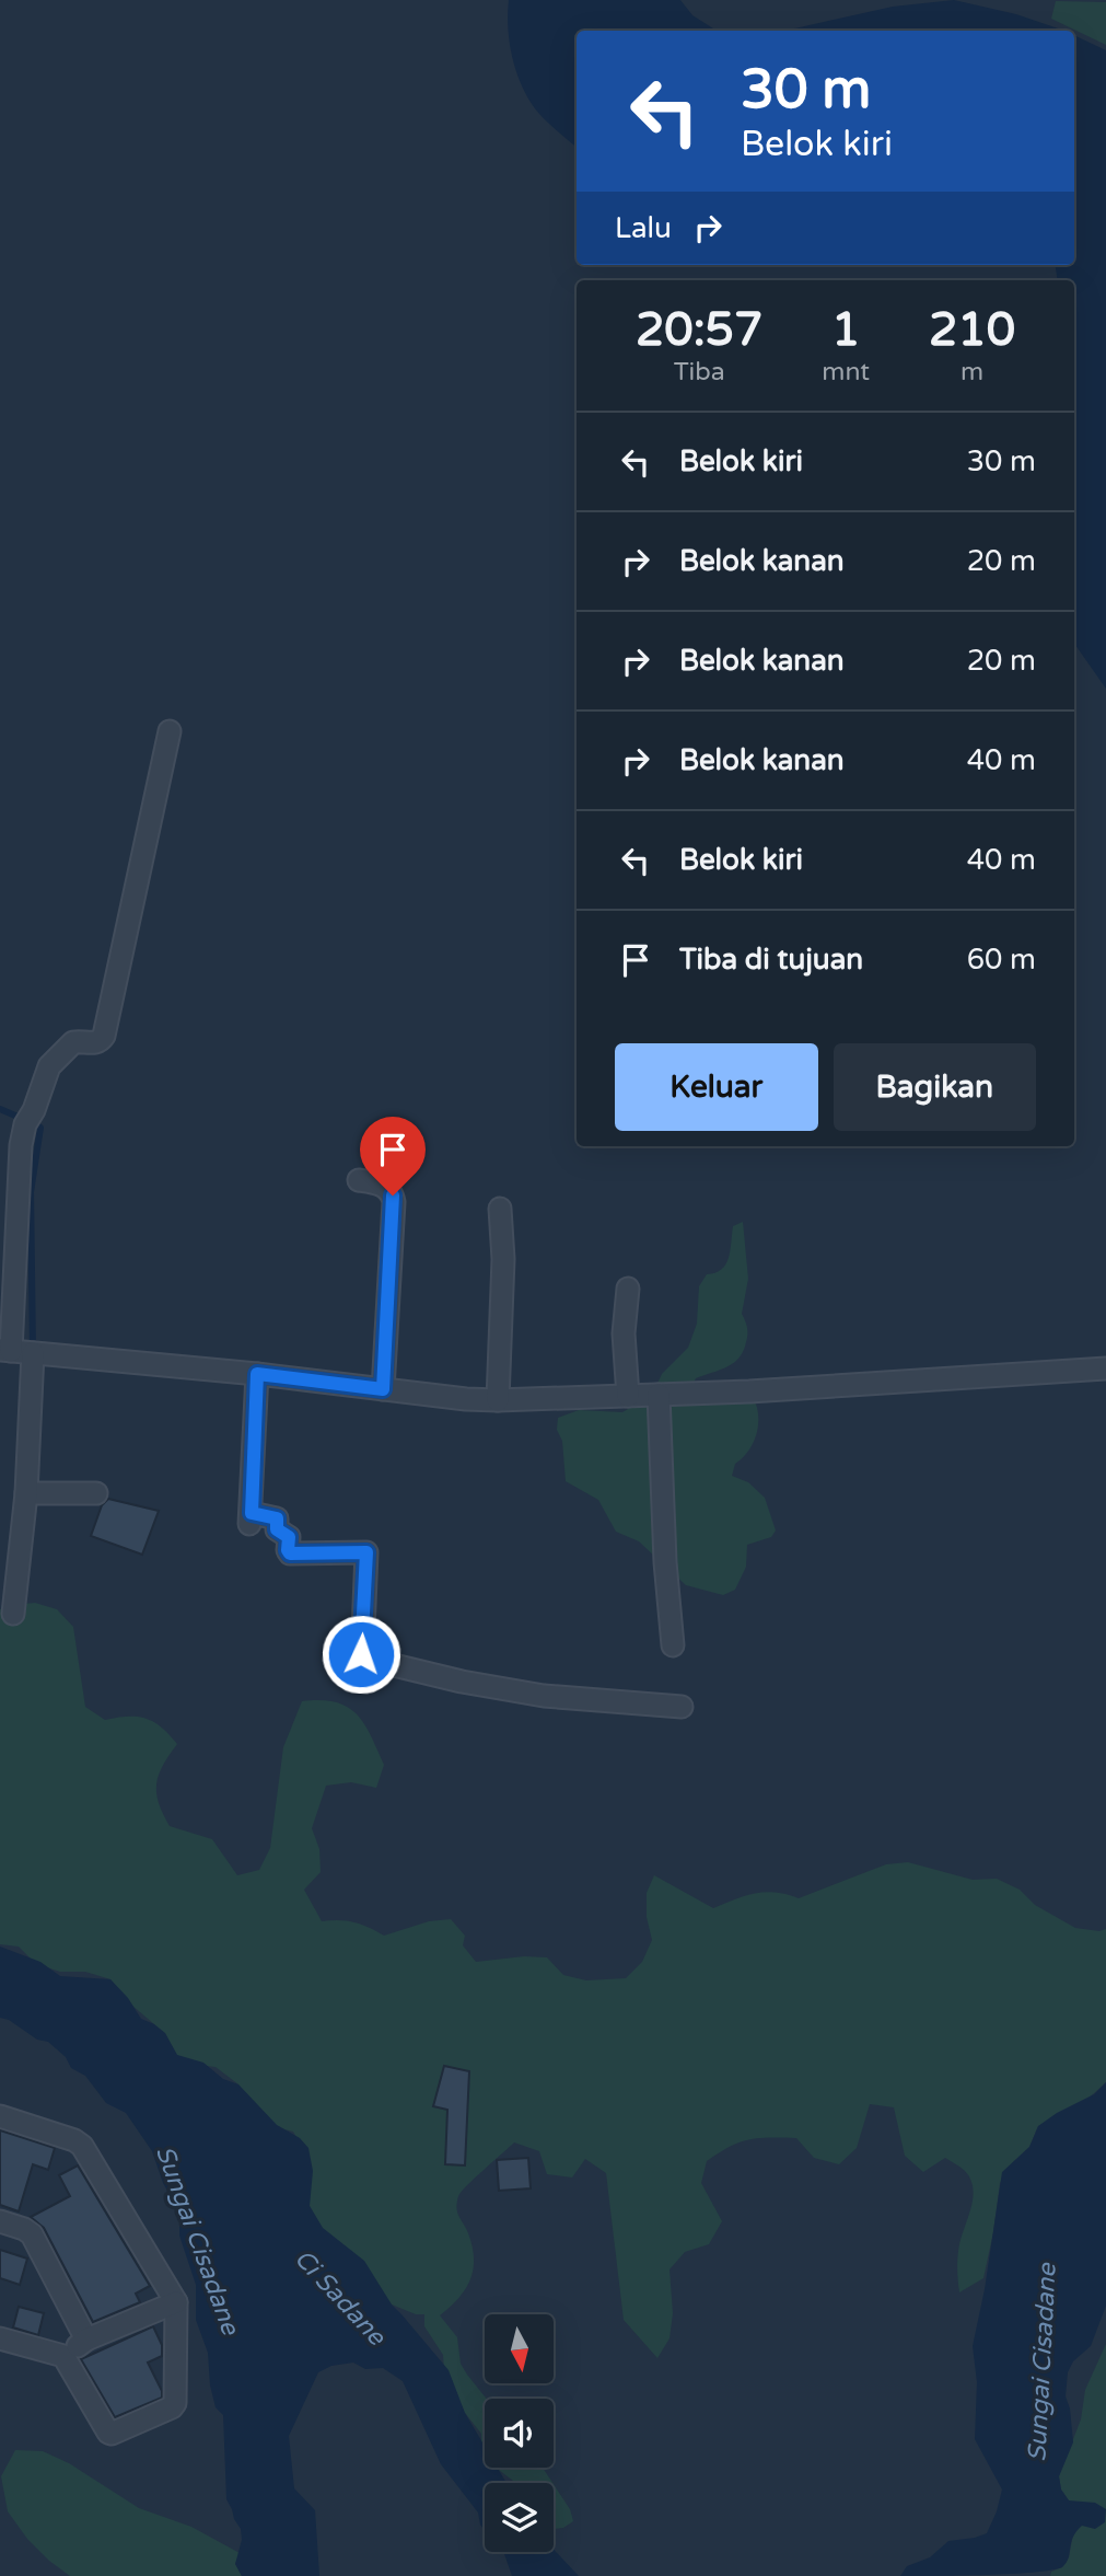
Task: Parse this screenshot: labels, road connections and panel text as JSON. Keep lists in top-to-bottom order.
{
  "water": ["Sungai Cisadane", "Ci Sadane"],
  "north": "bottom",
  "page": {
    "turn": ["30 m", "Belok kiri"],
    "then": "Lalu",
    "eta": [
      "20:57",
      "Tiba",
      "1",
      "mnt",
      "210",
      "m"
    ],
    "list": [
      {
        "name": "Belok kiri",
        "value": "30 m"
      },
      {
        "name": "Belok kanan",
        "value": "20 m"
      },
      {
        "name": "Belok kanan",
        "value": "20 m"
      },
      {
        "name": "Belok kanan",
        "value": "40 m"
      },
      {
        "name": "Belok kiri",
        "value": "40 m"
      },
      {
        "name": "Tiba di tujuan",
        "value": "60 m"
      }
    ],
    "buttons": ["Keluar", "Bagikan"]
  }
}
